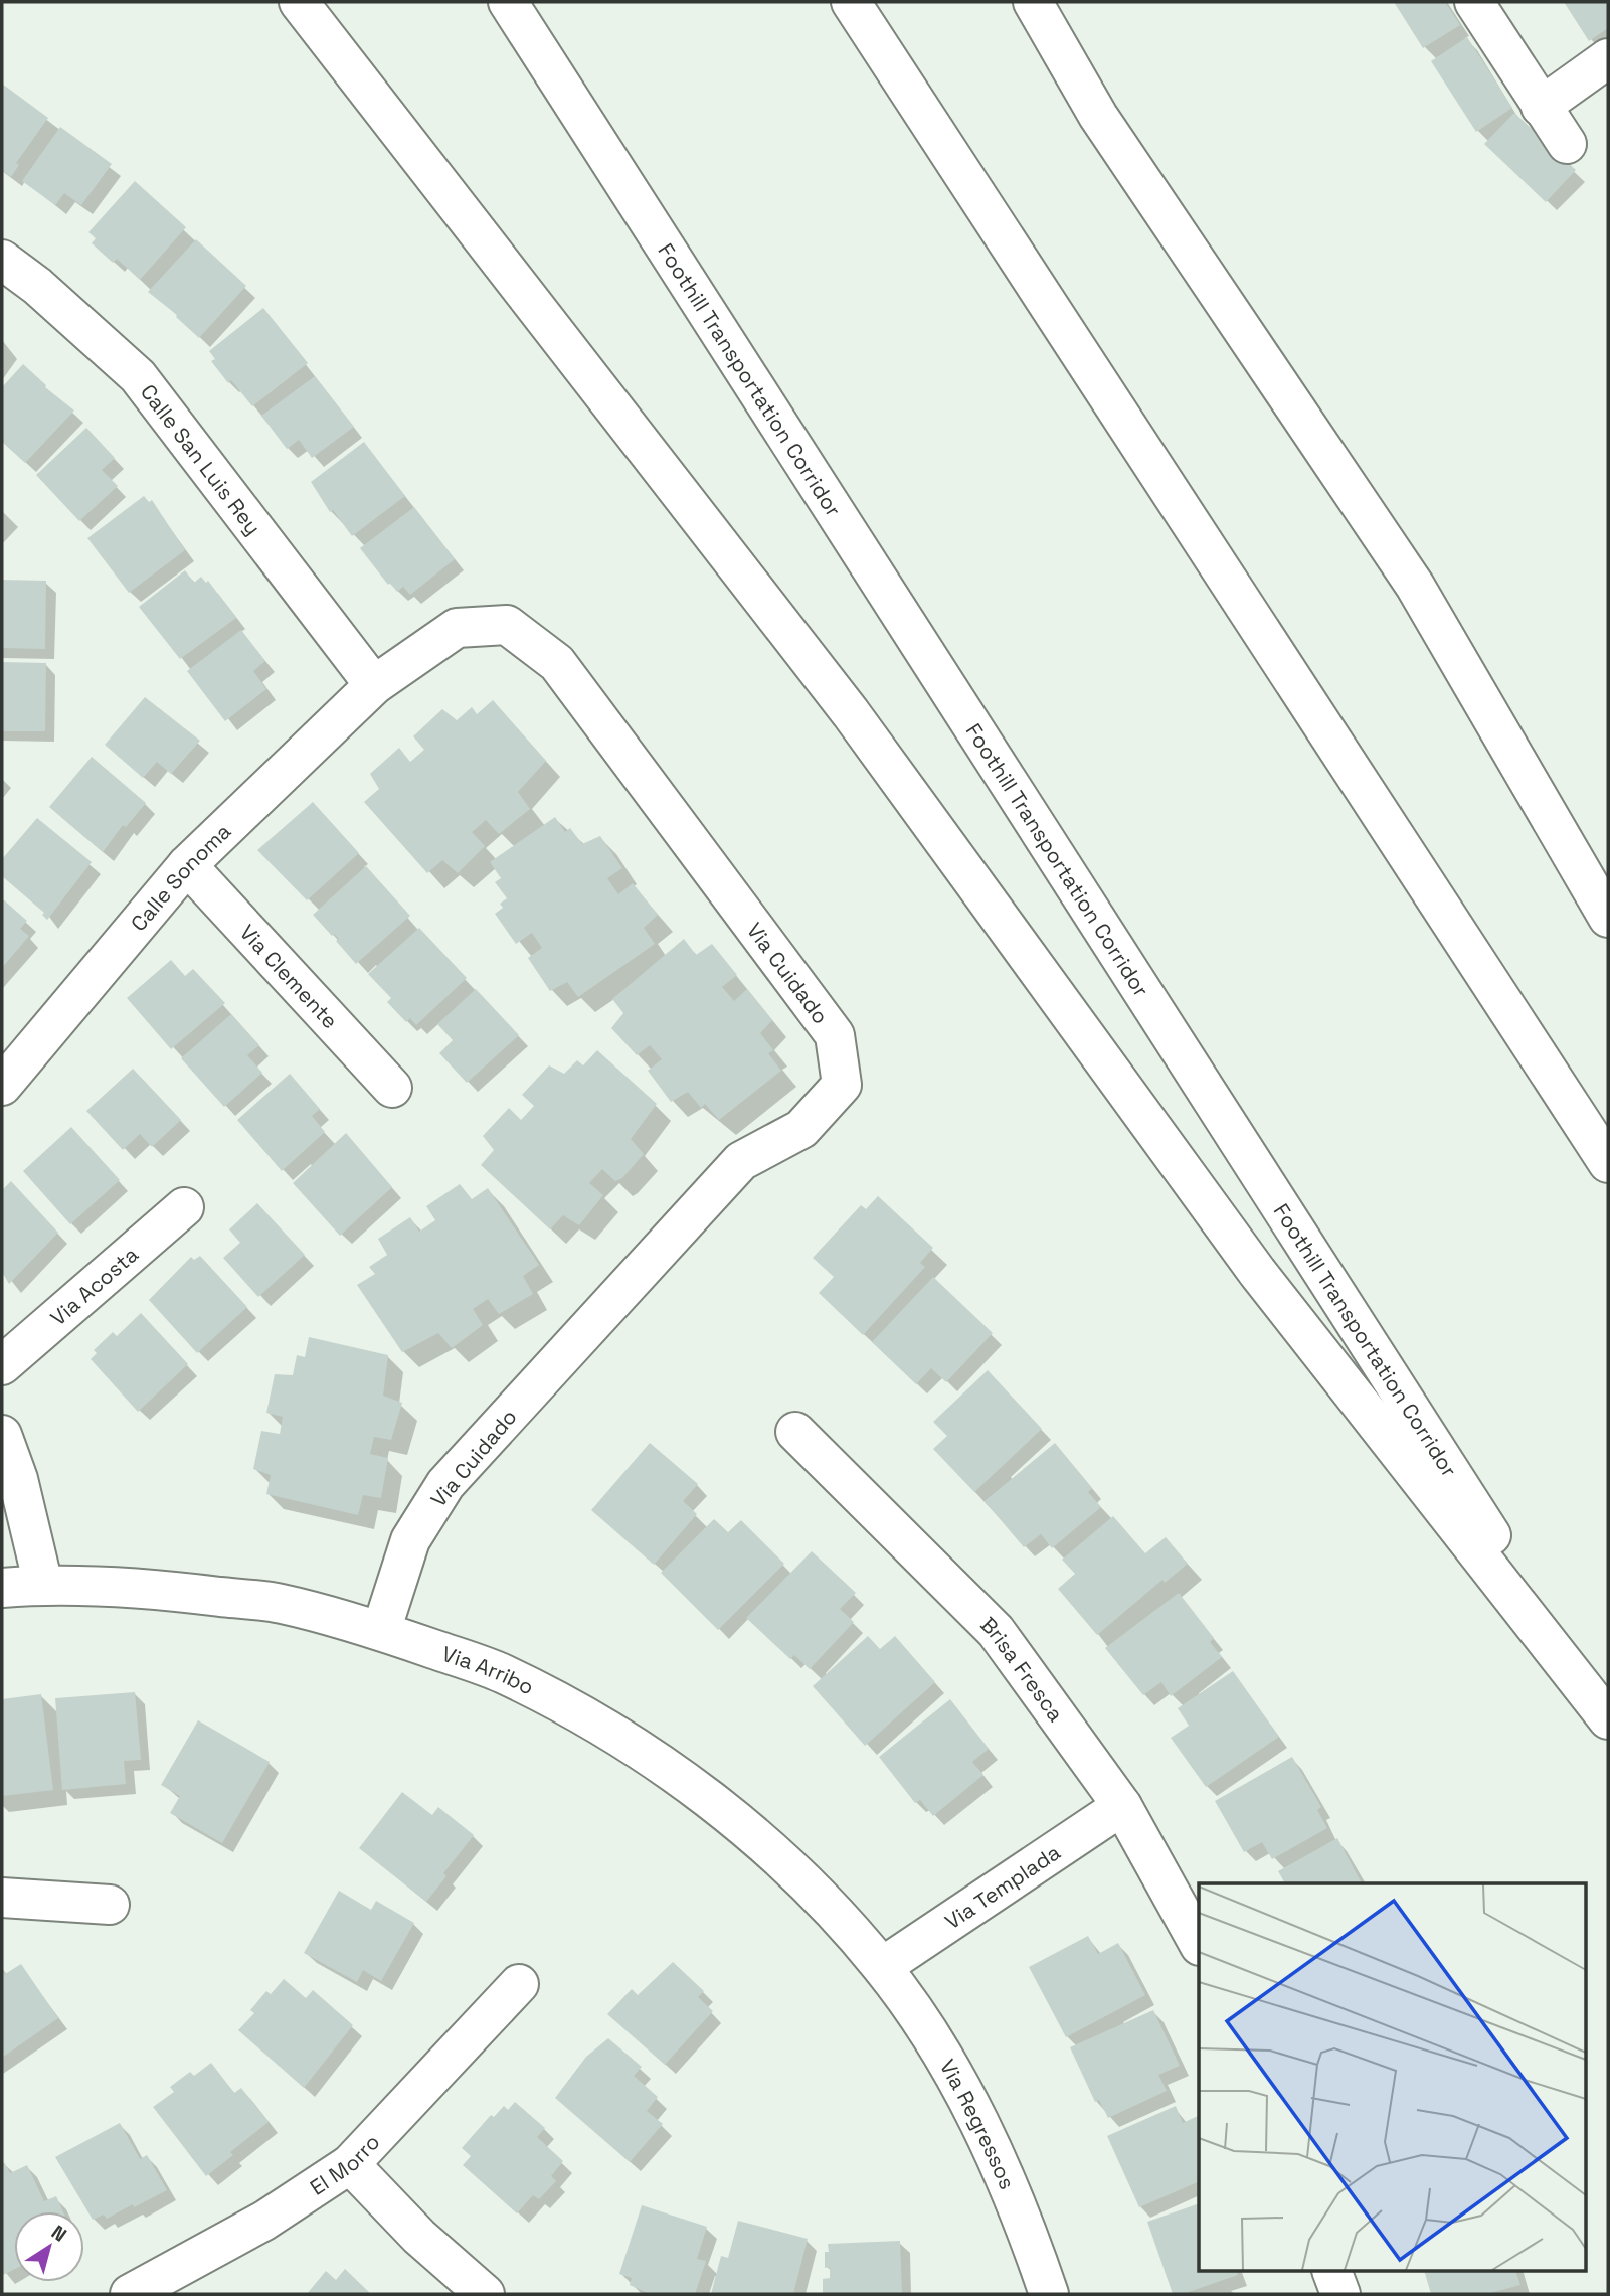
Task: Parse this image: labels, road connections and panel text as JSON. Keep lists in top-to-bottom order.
{
  "streets": {
    "main road": [
      "Foothill Transportation Corridor",
      "Calle San Luis Rey",
      "Calle Sonoma",
      "Via Cuidado",
      "Via Clemente",
      "Via Acosta",
      "Brisa Fresca",
      "Via Arribo",
      "Via Templada",
      "Via Regressos",
      "El Morro"
    ]
  },
  "crossings": [
    ["Calle San Luis Rey", "Calle Sonoma"],
    ["Calle San Luis Rey", "Via Cuidado"],
    ["Calle Sonoma", "Via Cuidado"],
    ["Calle Sonoma", "Via Clemente"],
    ["Via Cuidado", "Via Arribo"],
    ["Brisa Fresca", "Via Templada"],
    ["Via Arribo", "Via Templada"],
    ["Via Arribo", "Via Regressos"],
    ["Via Templada", "Via Regressos"]
  ],
  "north": "top right"
}
